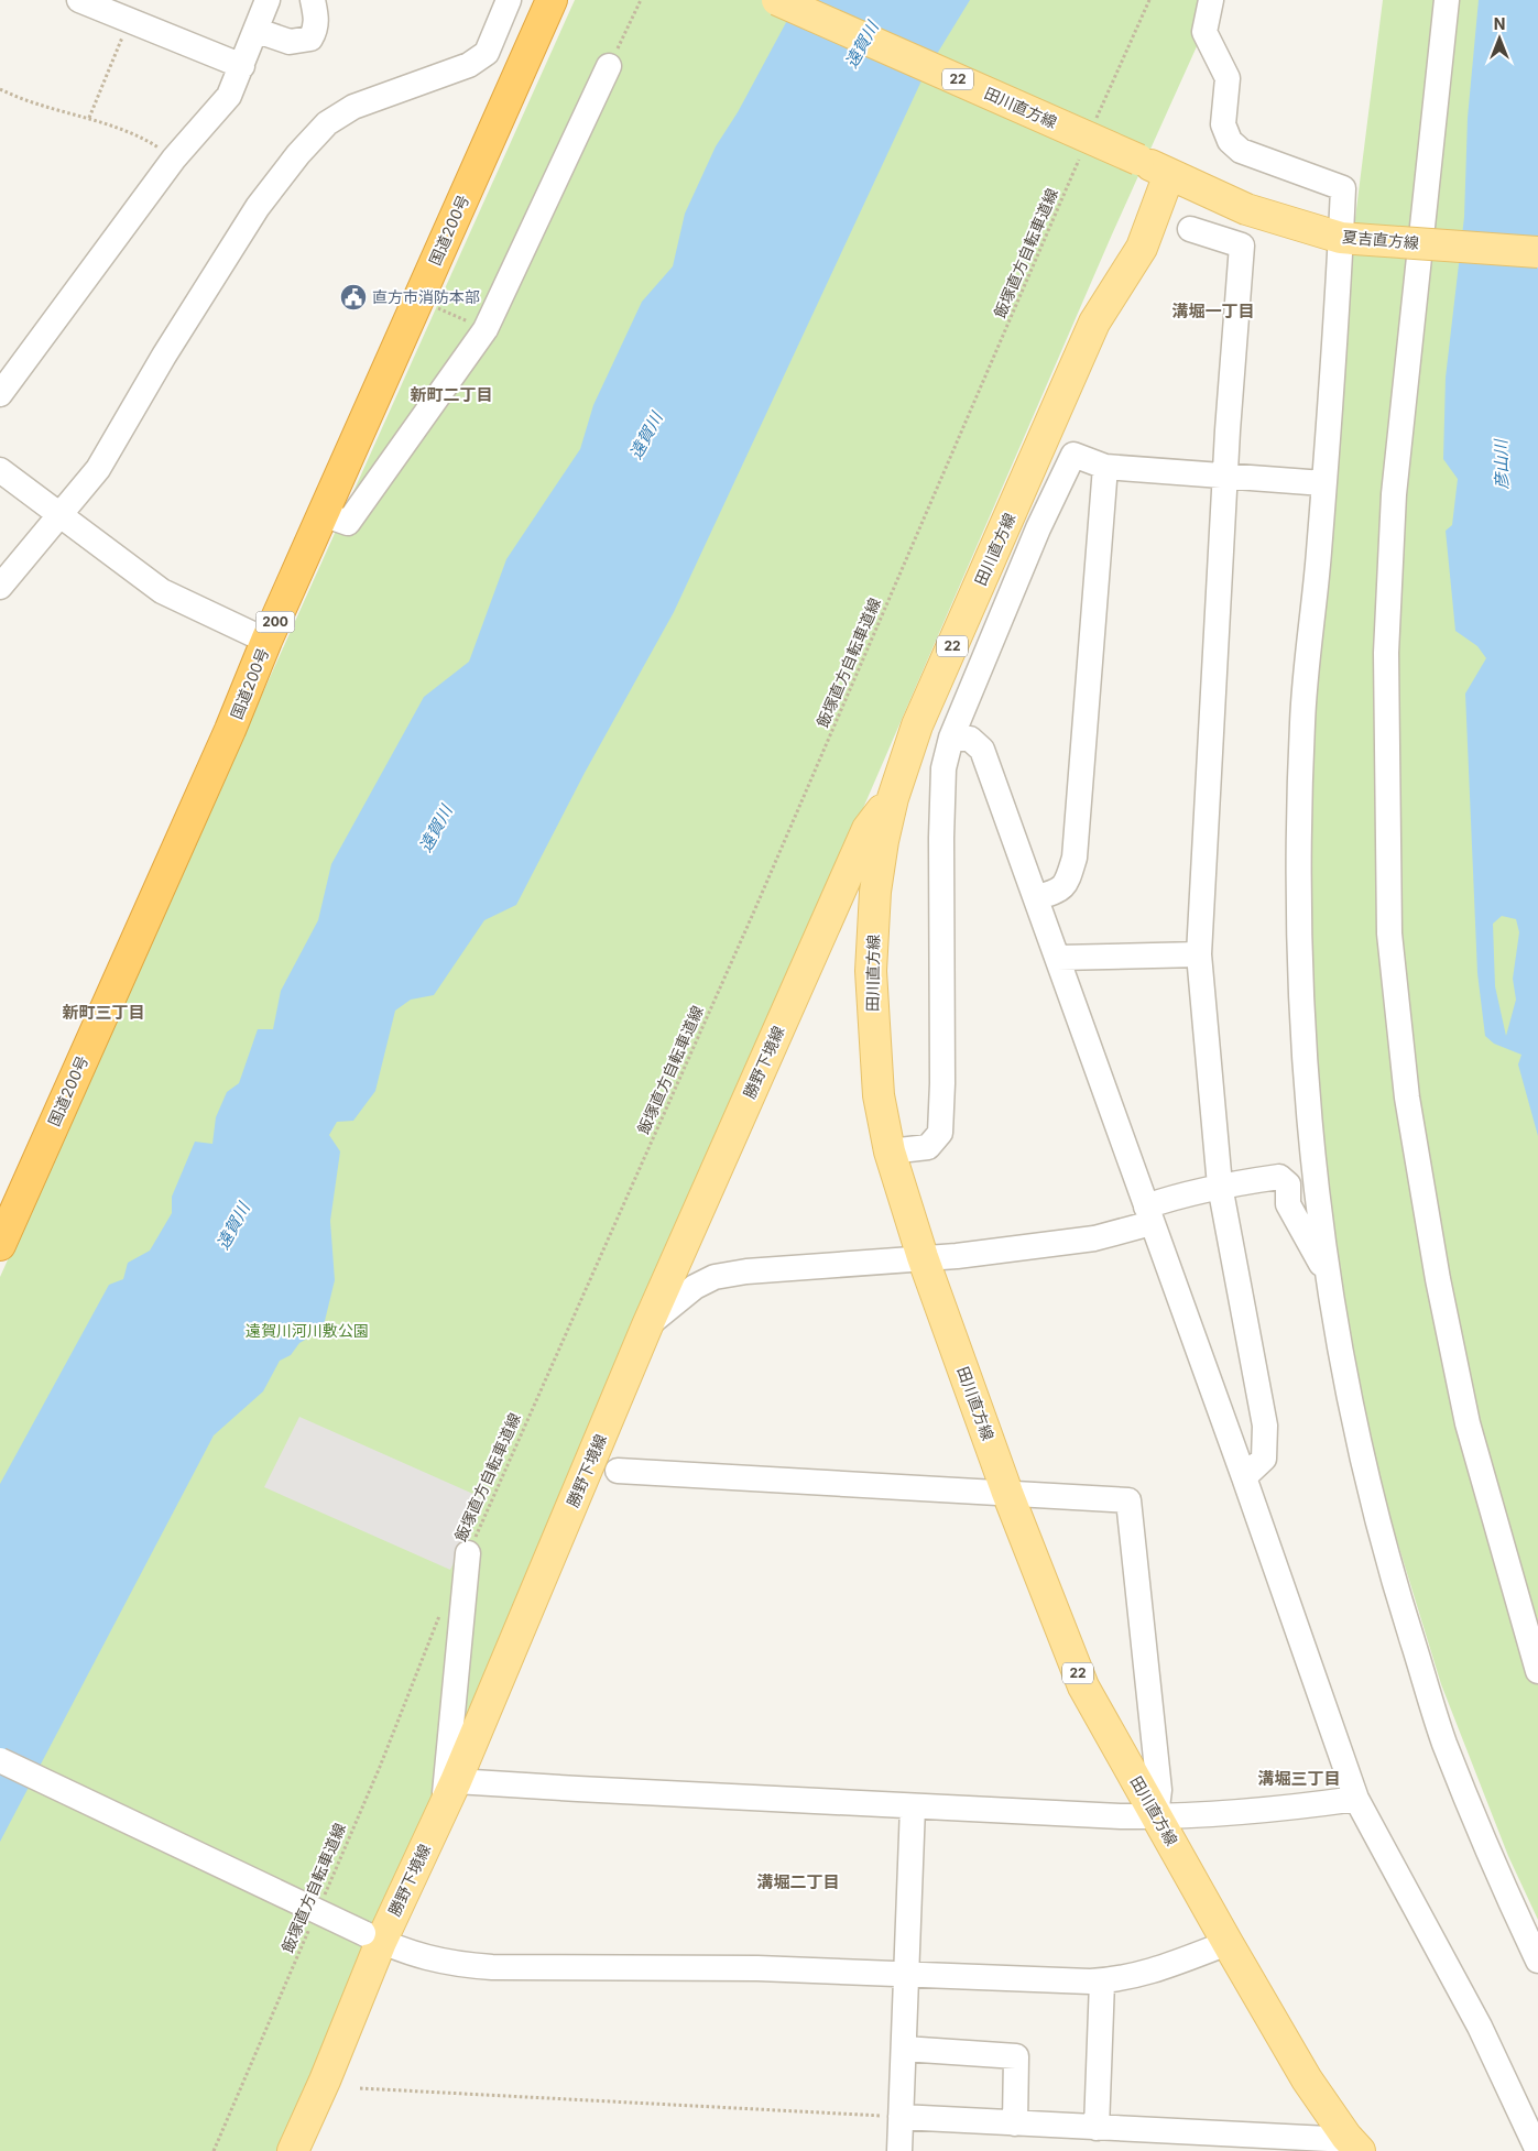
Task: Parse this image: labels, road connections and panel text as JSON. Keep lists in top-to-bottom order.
{
  "streets": {
    "highway": ["国道200号", "200"],
    "main road": [
      "22",
      "田川直方線",
      "夏吉直方線",
      "勝野下境線"
    ],
    "path": ["飯塚直方自転車道線"]
  },
  "crossings": [
    ["田川直方線", "夏吉直方線"],
    ["田川直方線", "勝野下境線"]
  ],
  "districts": [
    "溝堀一丁目",
    "新町二丁目",
    "新町三丁目",
    "溝堀三丁目",
    "溝堀二丁目"
  ],
  "water": ["遠賀川", "彦山川"],
  "parks": ["遠賀川河川敷公園"],
  "places": {
    "public building": ["直方市消防本部"]
  },
  "north": "top"
}
